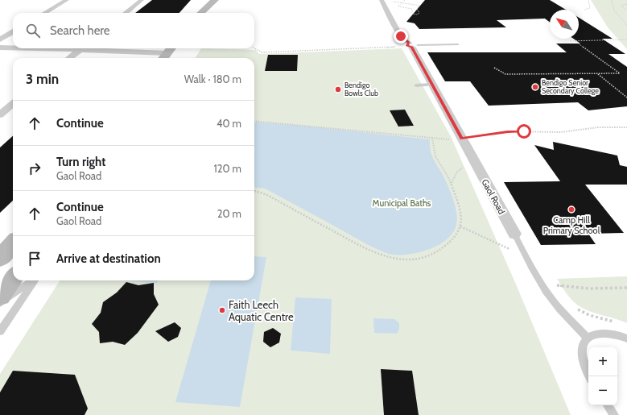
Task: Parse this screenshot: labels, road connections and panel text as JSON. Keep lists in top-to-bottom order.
{
  "streets": {
    "street": ["Gaol Road"]
  },
  "parks": ["Municipal Baths"],
  "places": [
    "Bendigo Senior Secondary College",
    "Bendigo Bowls Club",
    "Camp Hill Primary School",
    "Faith Leech Aquatic Centre"
  ],
  "north": "top left",
  "page": {
    "search": "Search here",
    "heading": ["3 min", "Walk · 180 m"],
    "list": [
      ["Continue", "40 m"],
      ["Turn right", "Gaol Road", "120 m"],
      ["Continue", "Gaol Road", "20 m"],
      "Arrive at destination"
    ],
    "map_buttons": ["+", "−"]
  }
}
